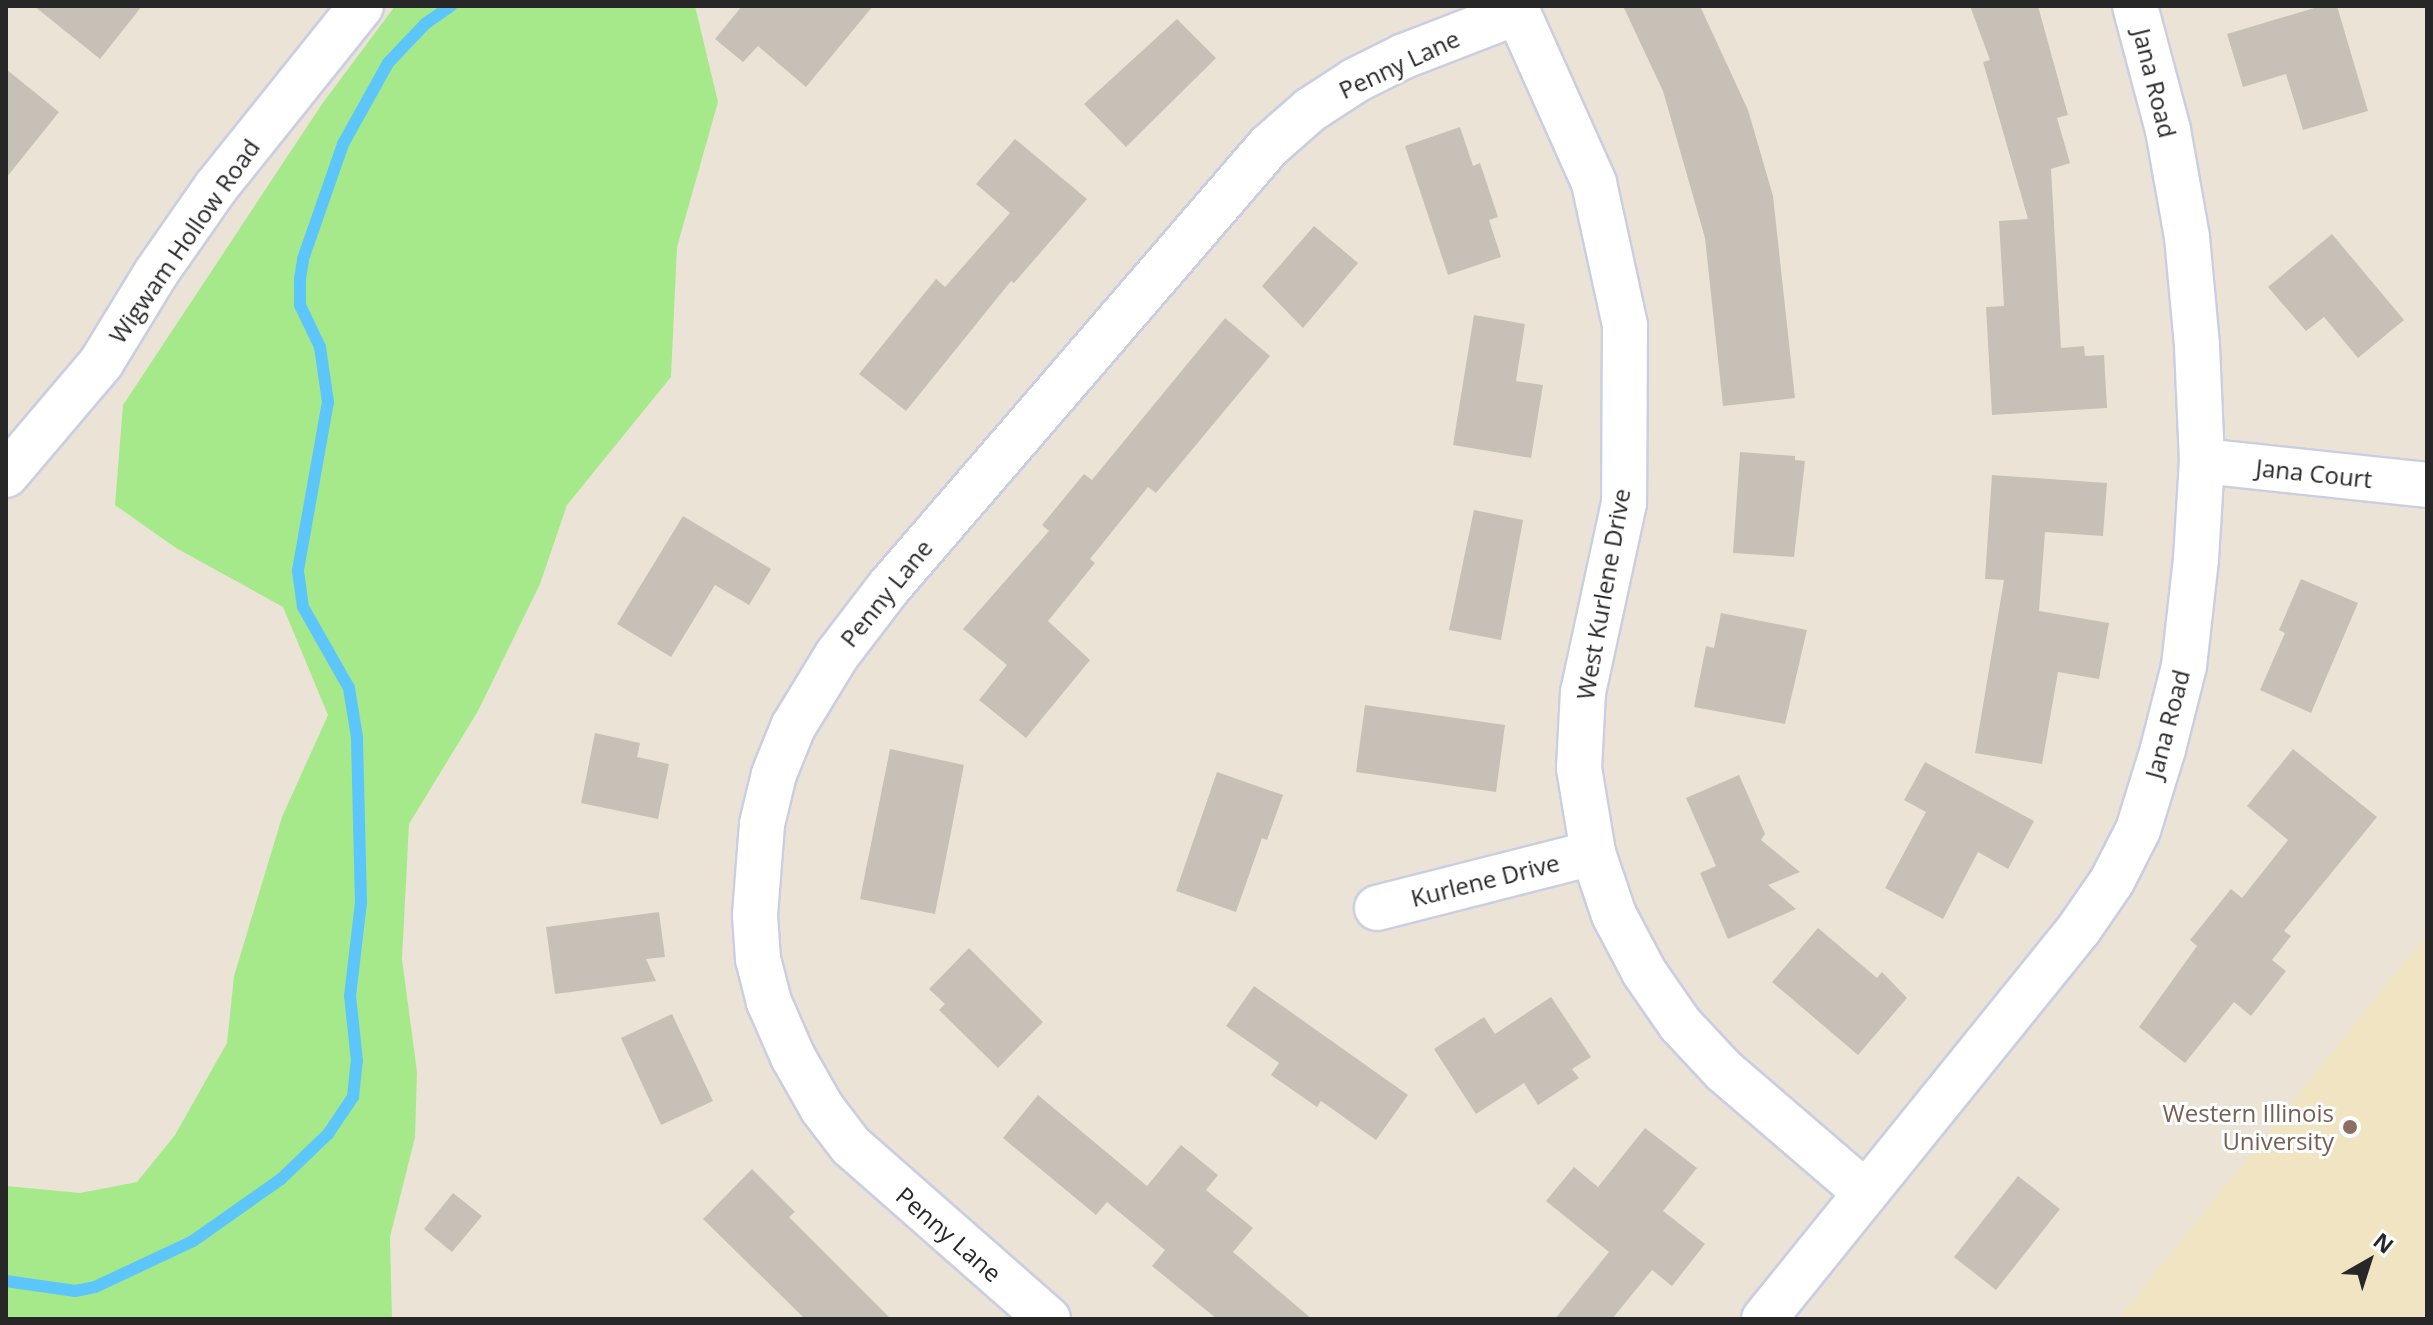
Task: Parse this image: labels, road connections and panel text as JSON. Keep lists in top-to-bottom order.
{
  "streets": {
    "street": [
      "Penny Lane",
      "Jana Road",
      "Wigwam Hollow Road",
      "Jana Court",
      "West Kurlene Drive",
      "Kurlene Drive"
    ]
  },
  "crossings": [
    ["Penny Lane", "West Kurlene Drive"],
    ["Jana Road", "Jana Court"],
    ["Jana Road", "West Kurlene Drive"],
    ["West Kurlene Drive", "Kurlene Drive"]
  ],
  "places": ["Western Illinois University"],
  "north": "top right"
}
